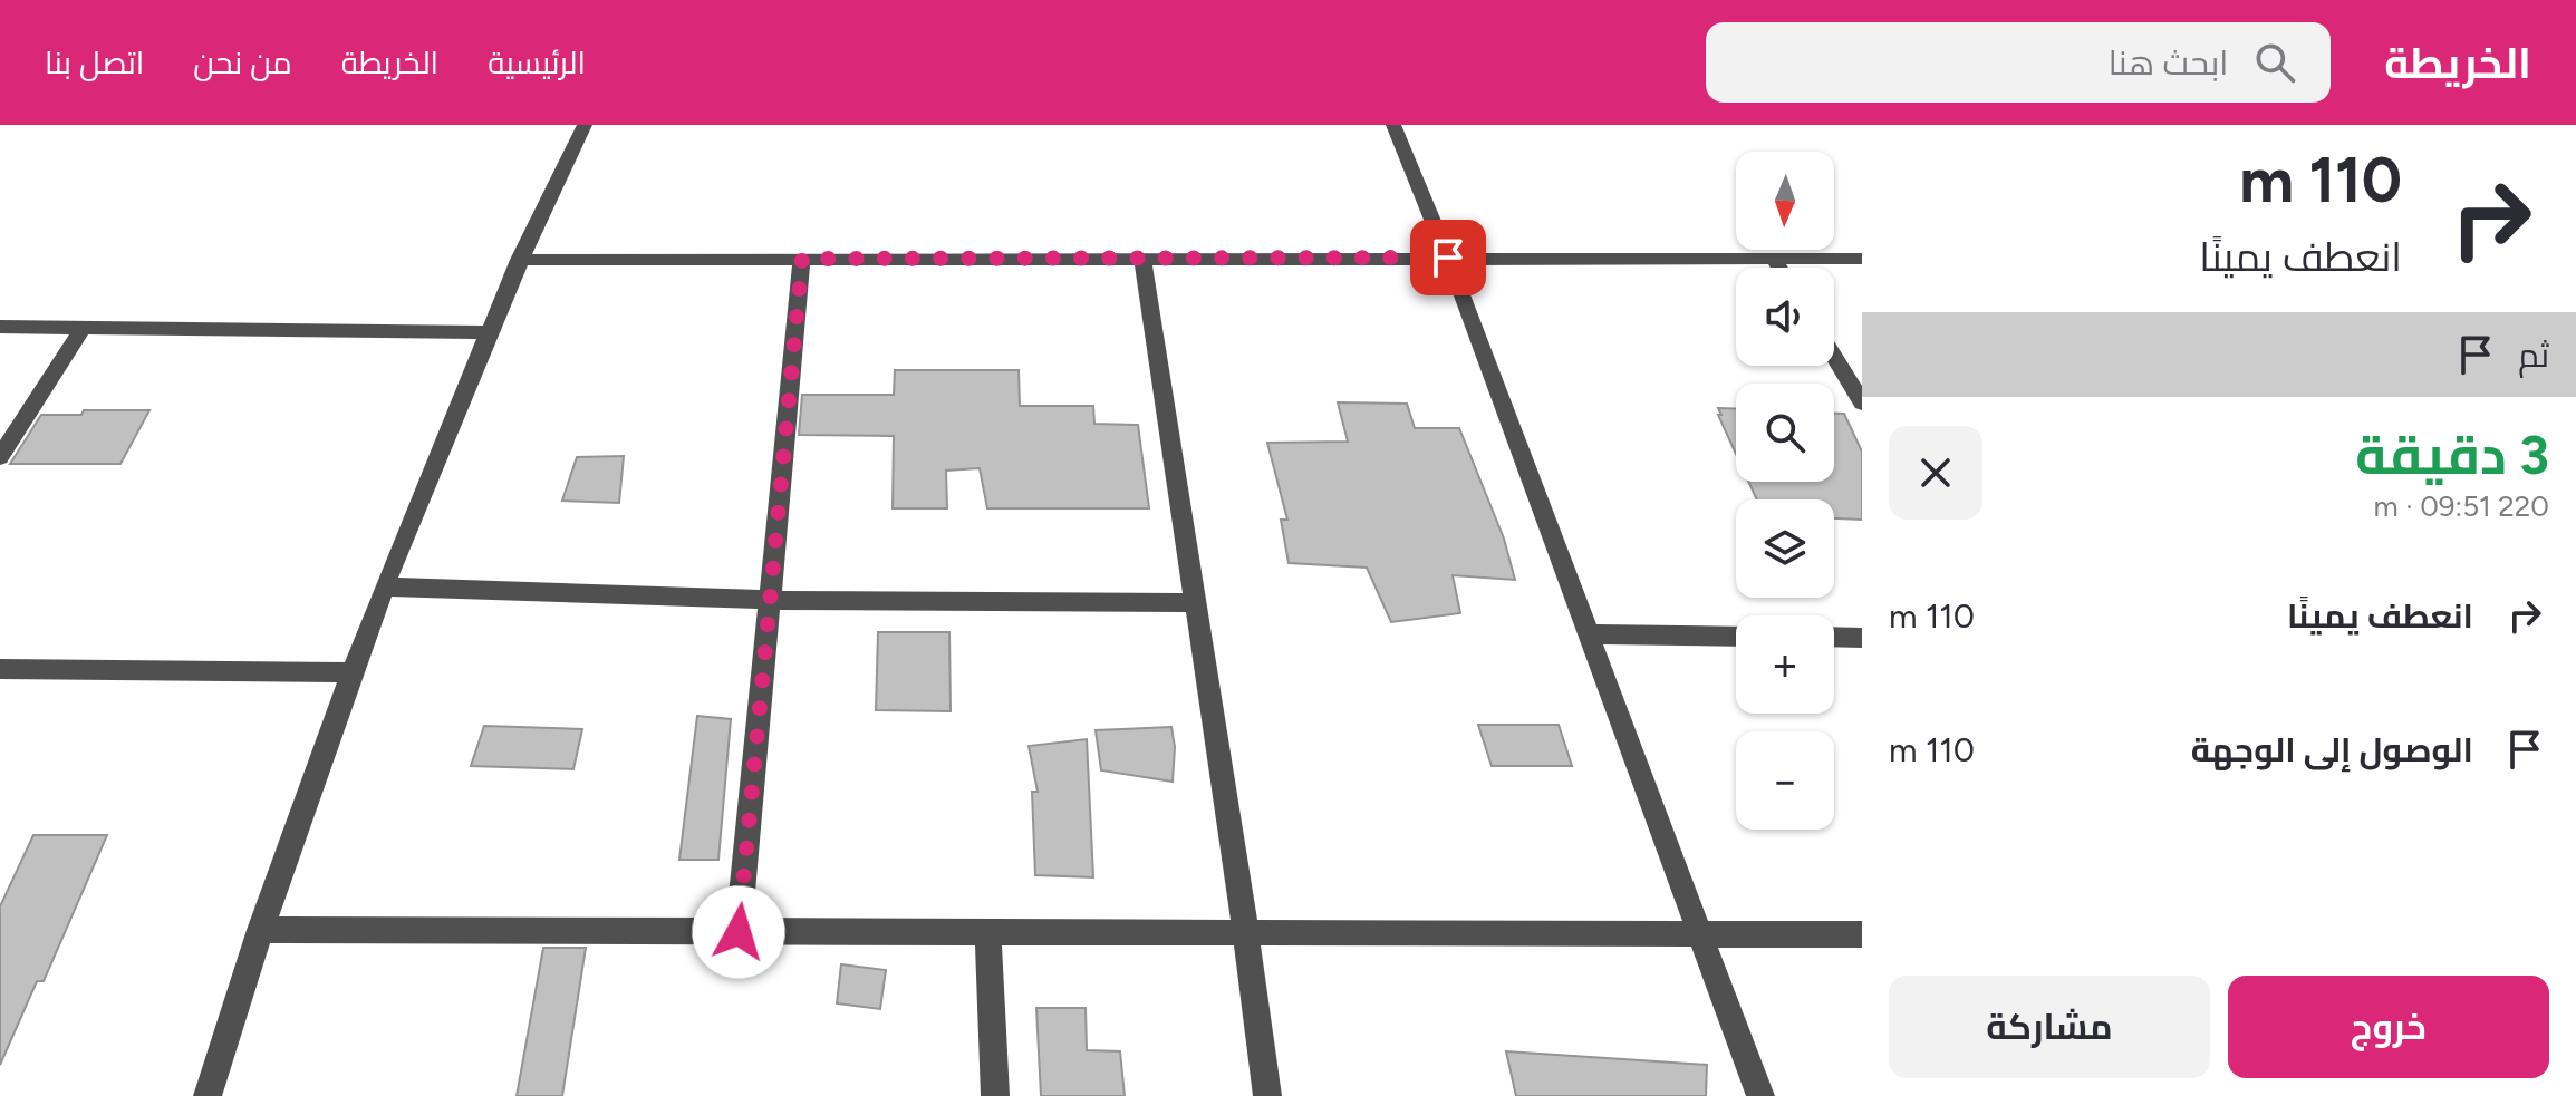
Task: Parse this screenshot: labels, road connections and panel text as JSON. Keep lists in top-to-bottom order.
{
  "north": "bottom",
  "page": {
    "header": "الخريطة",
    "search": "ابحث هنا",
    "nav": [
      "الرئيسية",
      "الخريطة",
      "من نحن",
      "اتصل بنا"
    ],
    "turn": ["110 m", "انعطف يمينًا"],
    "map_buttons": ["+", "−"],
    "then": "ثم",
    "heading": ["3 دقيقة", "220 m · 09:51"],
    "list": [
      {
        "name": "انعطف يمينًا",
        "value": "110 m"
      },
      {
        "name": "الوصول إلى الوجهة",
        "value": "110 m"
      }
    ],
    "buttons": ["خروج", "مشاركة"]
  }
}
